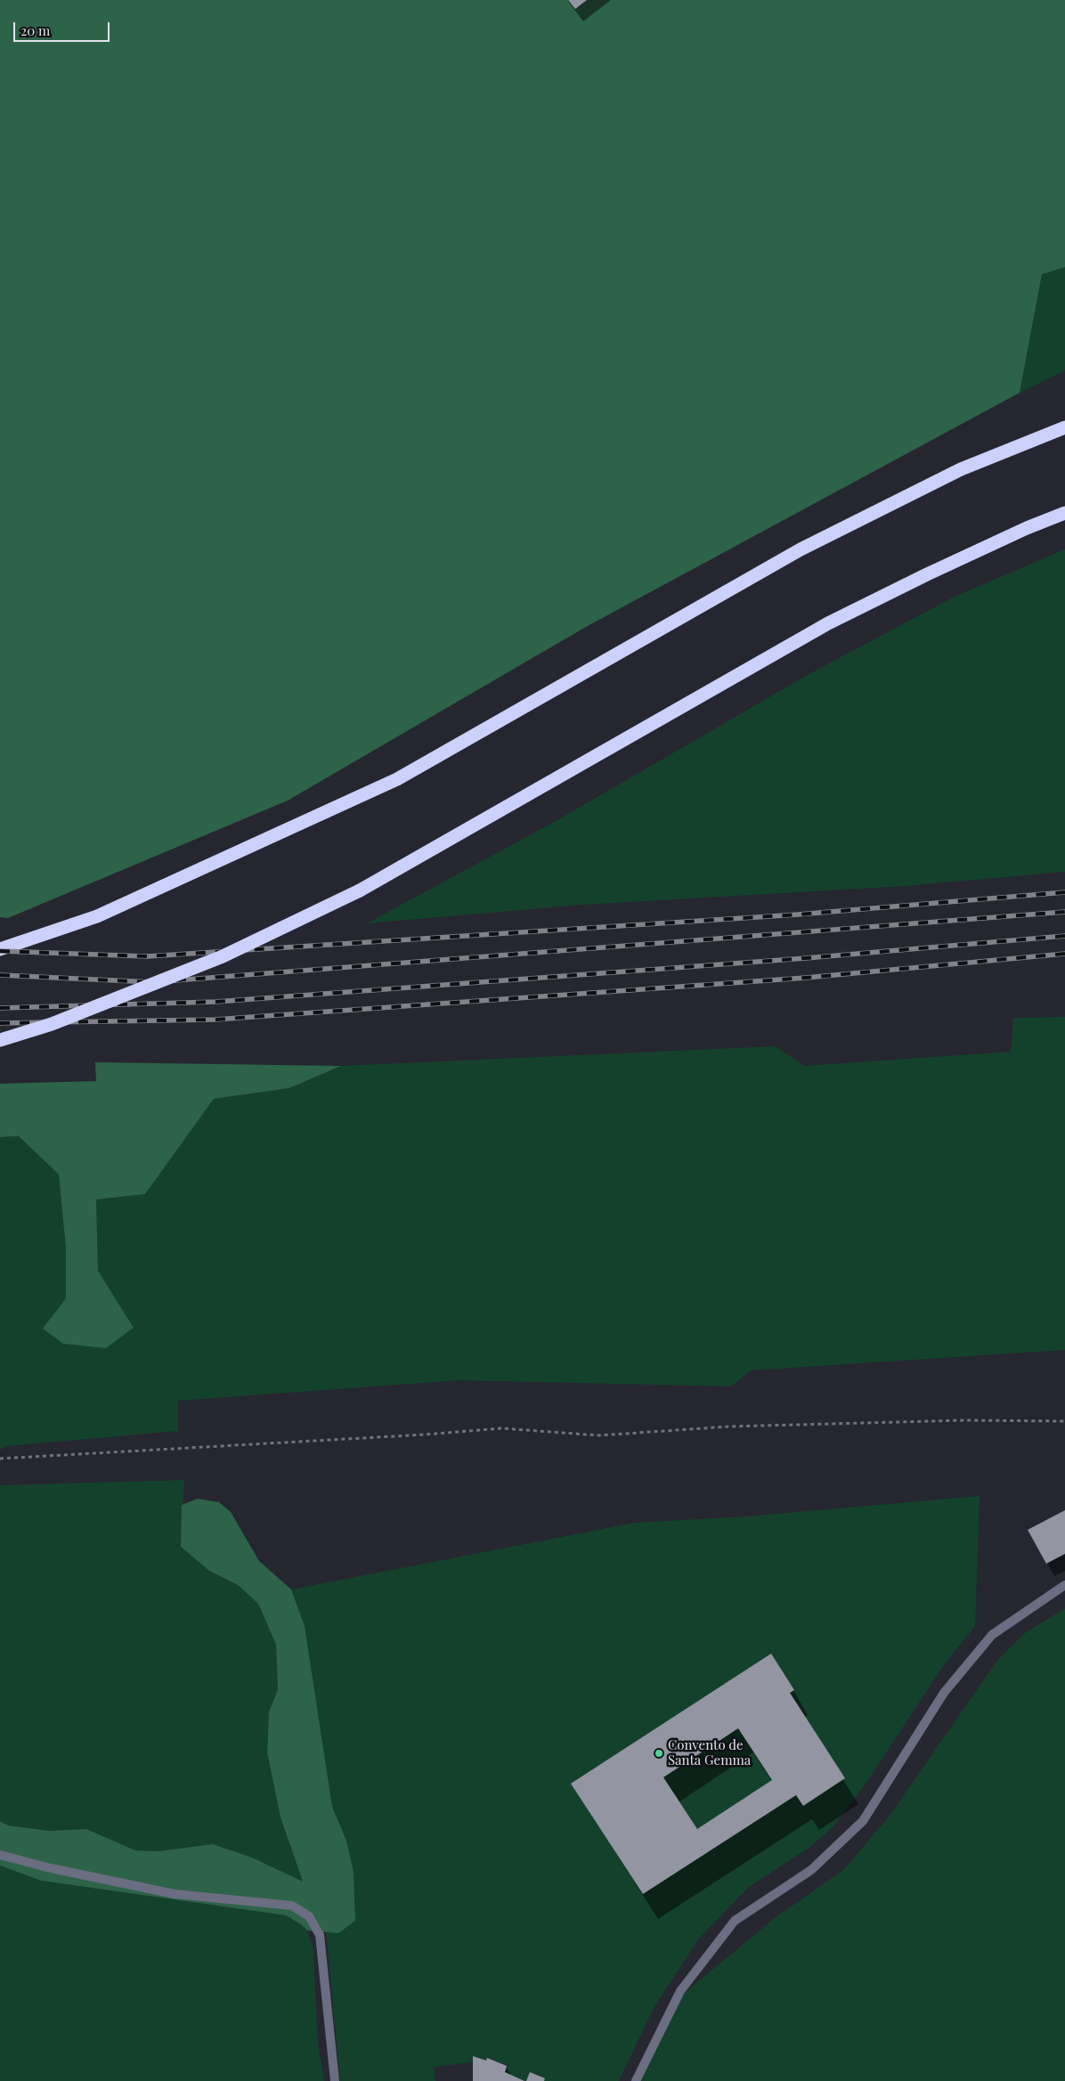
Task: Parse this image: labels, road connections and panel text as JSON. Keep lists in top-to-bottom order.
{
  "places": ["Convento de Santa Gemma"],
  "scale_bar": "20 m"
}
